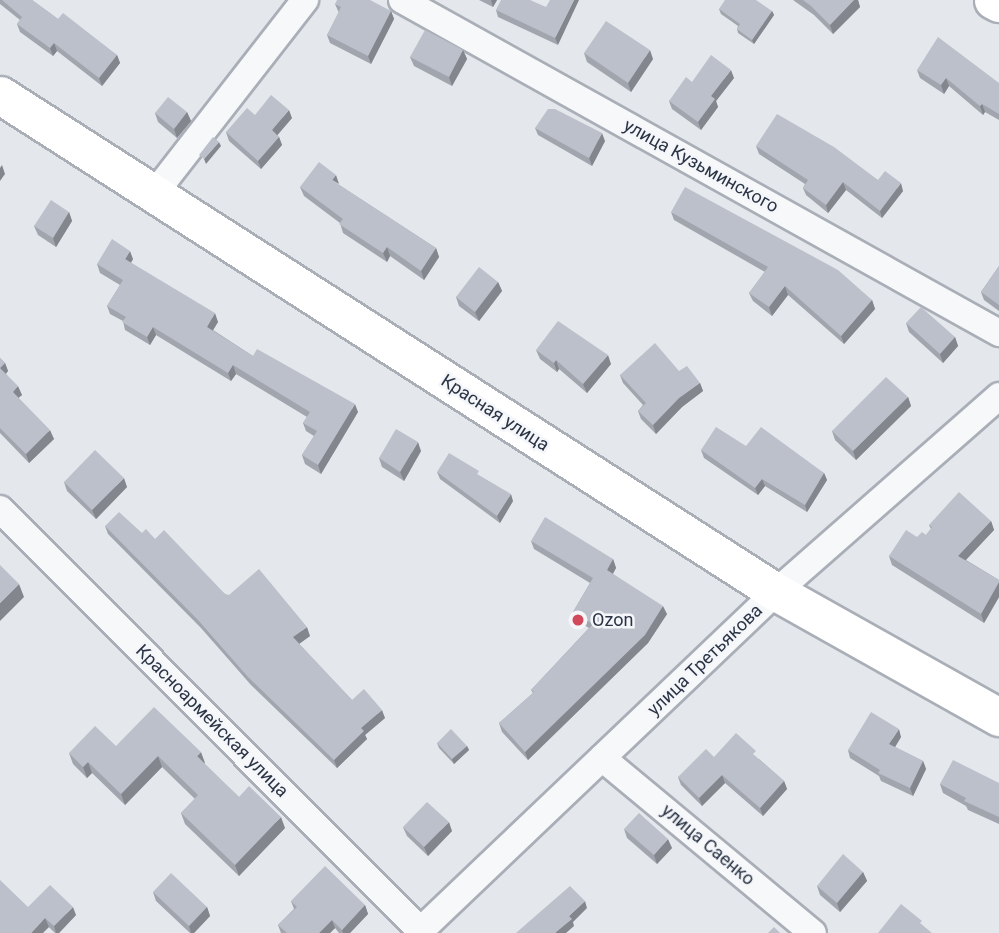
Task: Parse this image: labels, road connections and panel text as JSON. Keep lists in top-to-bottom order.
{
  "streets": {
    "main road": ["Красная улица"],
    "street": [
      "улица Кузьминского",
      "улица Третьякова",
      "Красноармейская улица",
      "улица Саенко"
    ]
  },
  "crossings": [
    ["Красная улица", "улица Третьякова"],
    ["улица Третьякова", "Красноармейская улица"],
    ["улица Третьякова", "улица Саенко"]
  ],
  "places": ["Ozon"]
}
